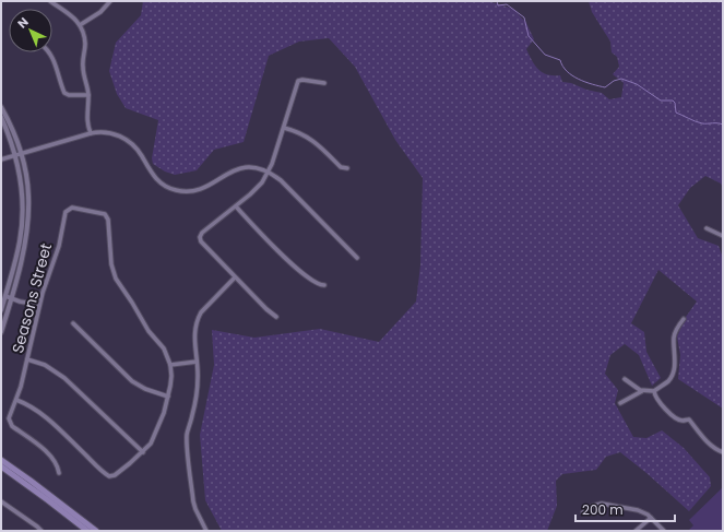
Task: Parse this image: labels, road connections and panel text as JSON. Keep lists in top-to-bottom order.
{
  "streets": {
    "street": ["Seasons Street"]
  },
  "scale_bar": "200 m",
  "north": "top left"
}
